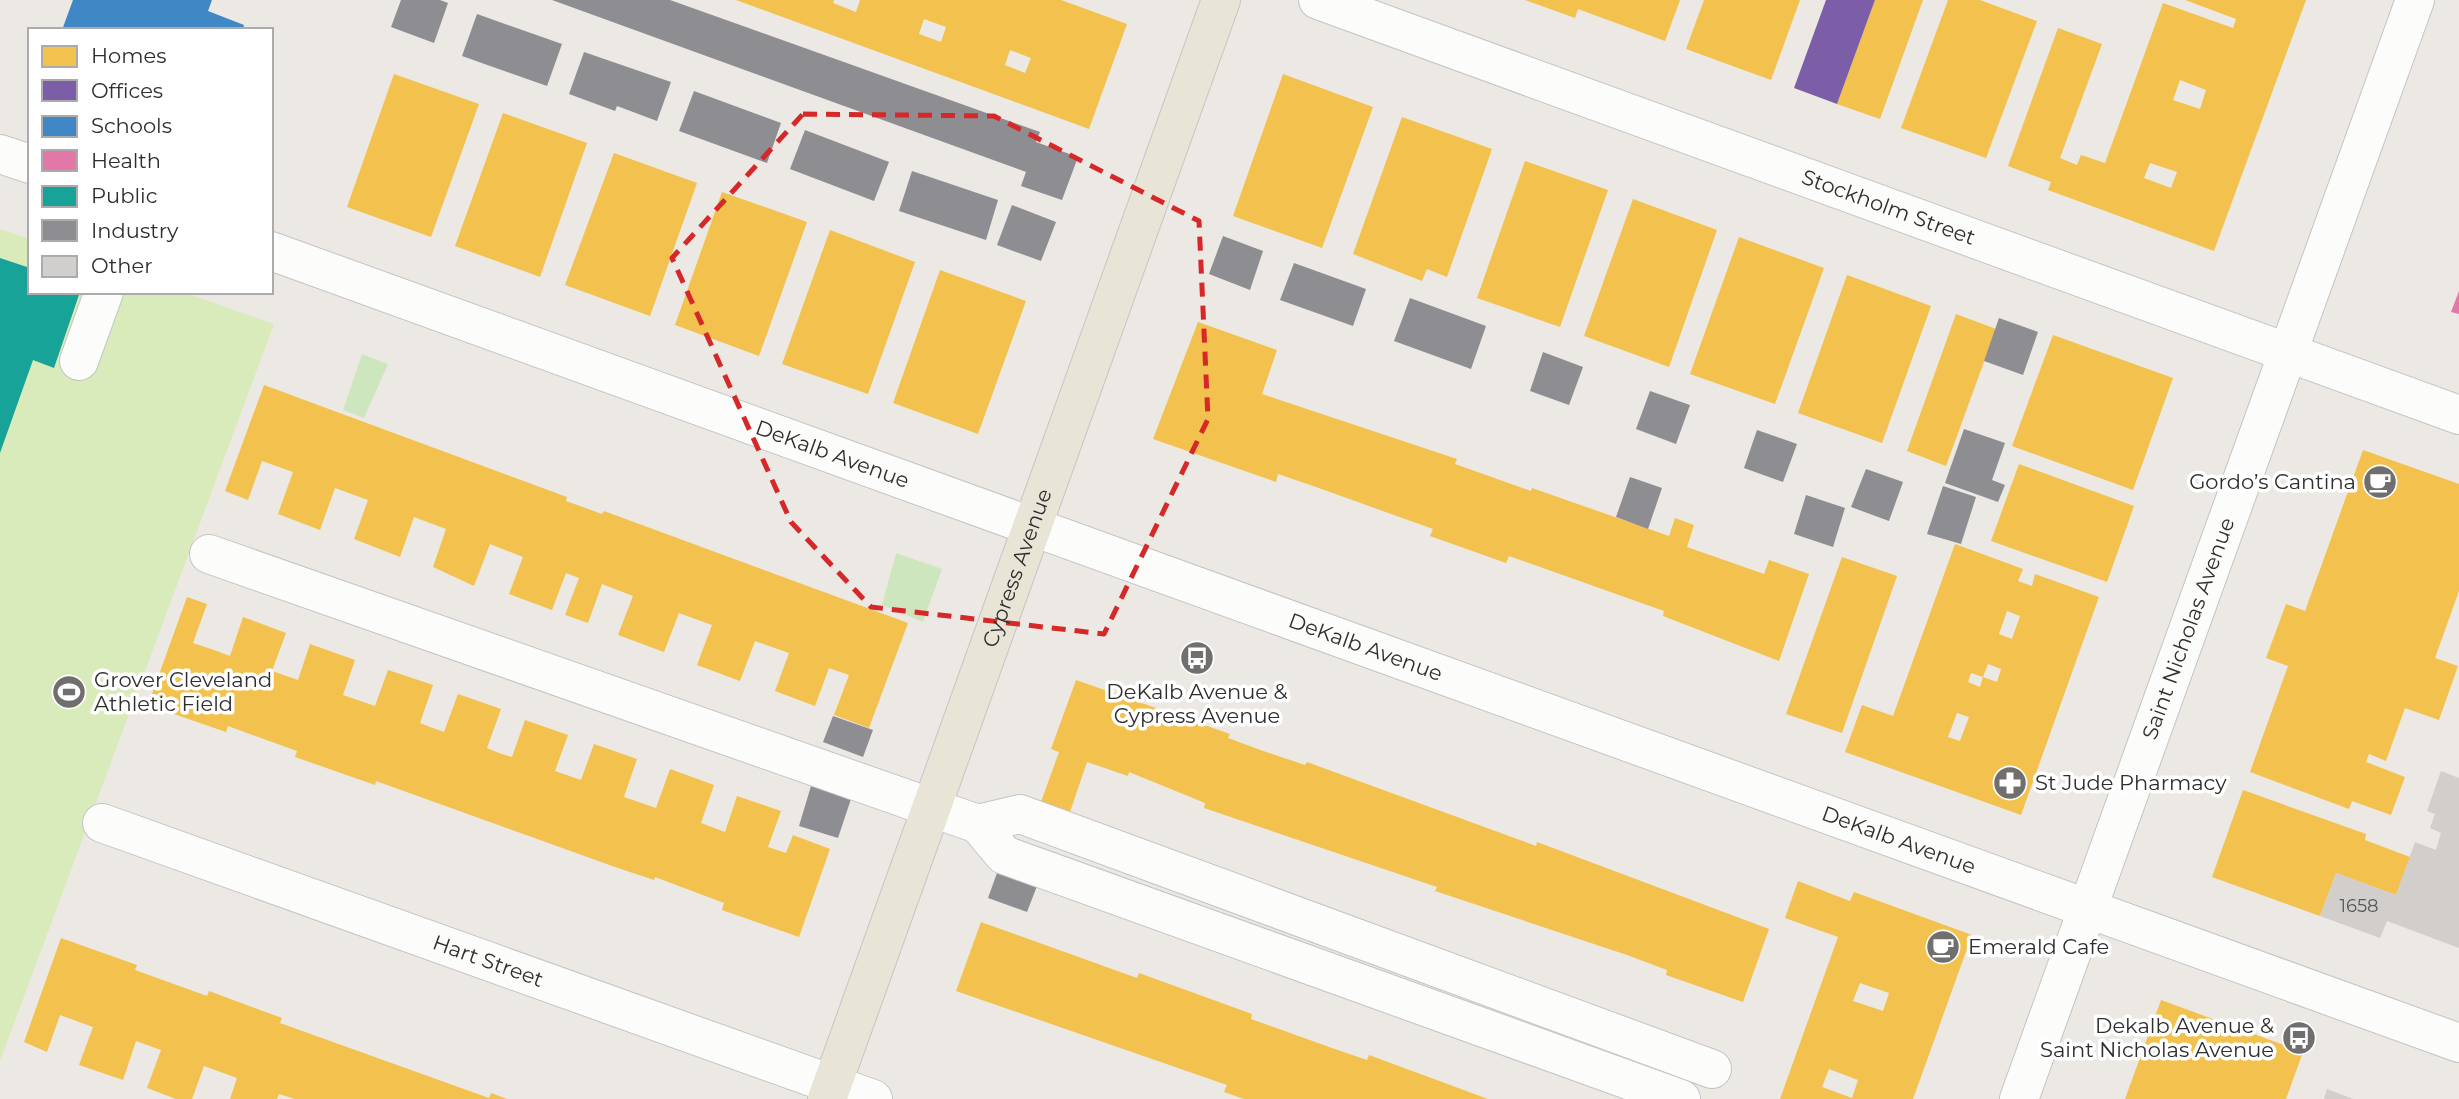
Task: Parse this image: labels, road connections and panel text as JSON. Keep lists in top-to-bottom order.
{
  "streets": {
    "main road": ["Cypress Avenue"],
    "street": [
      "Stockholm Street",
      "DeKalb Avenue",
      "Saint Nicholas Avenue",
      "Hart Street"
    ]
  },
  "crossings": [
    ["Stockholm Street", "Saint Nicholas Avenue"],
    ["DeKalb Avenue", "Cypress Avenue"],
    ["DeKalb Avenue", "Saint Nicholas Avenue"],
    ["Cypress Avenue", "Hart Street"]
  ],
  "places": {
    "cafe": ["Gordo’s Cantina", "Emerald Cafe"],
    "bus stop": ["DeKalb Avenue & Cypress Avenue", "Dekalb Avenue & Saint Nicholas Avenue"],
    "sports": ["Grover Cleveland Athletic Field"],
    "pharmacy": ["St Jude Pharmacy"]
  },
  "house_numbers": ["1658"],
  "legend": [
    "Homes",
    "Offices",
    "Schools",
    "Health",
    "Public",
    "Industry",
    "Other"
  ]
}
